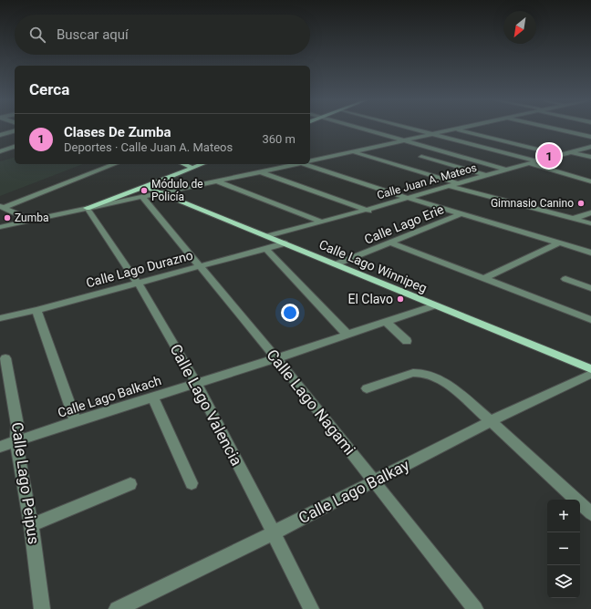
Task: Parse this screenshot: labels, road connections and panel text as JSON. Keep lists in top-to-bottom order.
{
  "streets": {
    "main road": ["Calle Lago Winnipeg"],
    "street": [
      "Calle Juan A. Mateos",
      "Calle Lago Erie",
      "Calle Lago Durazno",
      "Calle Lago Balkach",
      "Calle Lago Nagami",
      "Calle Lago Valencia",
      "Calle Lago Peipus",
      "Calle Lago Balkay"
    ]
  },
  "crossings": [
    ["Calle Juan A. Mateos", "Calle Lago Winnipeg"],
    ["Calle Lago Erie", "Calle Lago Winnipeg"],
    ["Calle Lago Winnipeg", "Calle Lago Durazno"],
    ["Calle Lago Winnipeg", "Calle Lago Balkach"],
    ["Calle Lago Durazno", "Calle Lago Nagami"],
    ["Calle Lago Durazno", "Calle Lago Valencia"],
    ["Calle Lago Balkach", "Calle Lago Nagami"],
    ["Calle Lago Balkach", "Calle Lago Valencia"],
    ["Calle Lago Balkach", "Calle Lago Peipus"],
    ["Calle Lago Nagami", "Calle Lago Balkay"],
    ["Calle Lago Valencia", "Calle Lago Balkay"]
  ],
  "places": [
    "Módulo de Policía",
    "Gimnasio Canino",
    "Zumba",
    "El Clavo"
  ],
  "north": "bottom left",
  "page": {
    "search": "Buscar aquí",
    "heading": "Cerca",
    "list": [
      {
        "mark": "1",
        "name": "Clases De Zumba",
        "note": "Deportes · Calle Juan A. Mateos",
        "value": "360 m"
      }
    ],
    "pins": "1",
    "map_buttons": ["+", "−"]
  }
}
